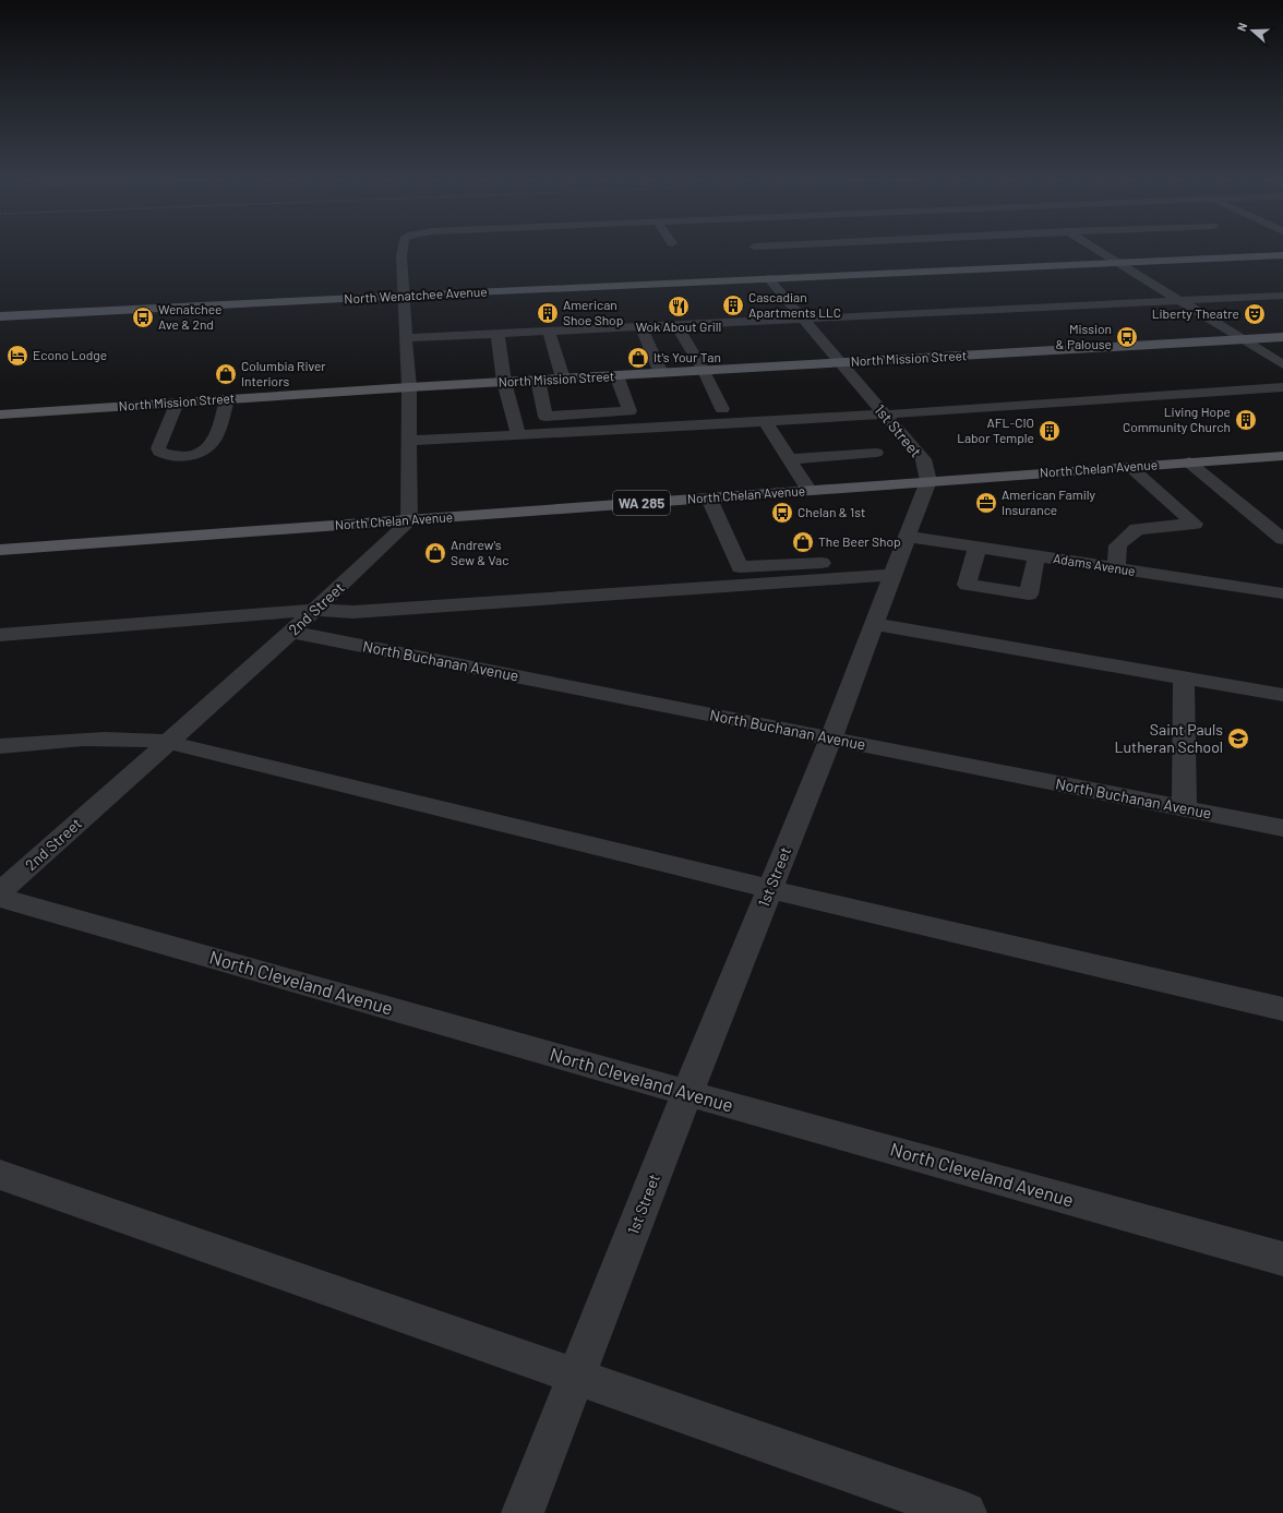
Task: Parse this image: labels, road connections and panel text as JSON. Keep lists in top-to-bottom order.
{
  "streets": {
    "main road": [
      "North Wenatchee Avenue",
      "North Mission Street",
      "North Chelan Avenue",
      "WA 285"
    ],
    "street": [
      "1st Street",
      "Adams Avenue",
      "2nd Street",
      "North Buchanan Avenue",
      "North Cleveland Avenue"
    ]
  },
  "crossings": [
    ["North Wenatchee Avenue", "1st Street"],
    ["North Mission Street", "1st Street"],
    ["1st Street", "North Chelan Avenue"],
    ["1st Street", "Adams Avenue"],
    ["1st Street", "North Buchanan Avenue"],
    ["1st Street", "North Cleveland Avenue"],
    ["North Chelan Avenue", "2nd Street"],
    ["2nd Street", "North Buchanan Avenue"]
  ],
  "places": {
    "building": [
      "Cascadian Apartments LLC",
      "American Shoe Shop",
      "Living Hope Community Church",
      "AFL-CIO Labor Temple"
    ],
    "restaurant": ["Wok About Grill"],
    "theatre": ["Liberty Theatre"],
    "bus stop": ["Wenatchee Ave & 2nd", "Mission & Palouse", "Chelan & 1st"],
    "hotel": ["Econo Lodge"],
    "shop": [
      "It's Your Tan",
      "Columbia River Interiors",
      "The Beer Shop",
      "Andrew's Sew & Vac"
    ],
    "office": ["American Family Insurance"],
    "school or university": ["Saint Pauls Lutheran School"]
  },
  "north": "left"
}
